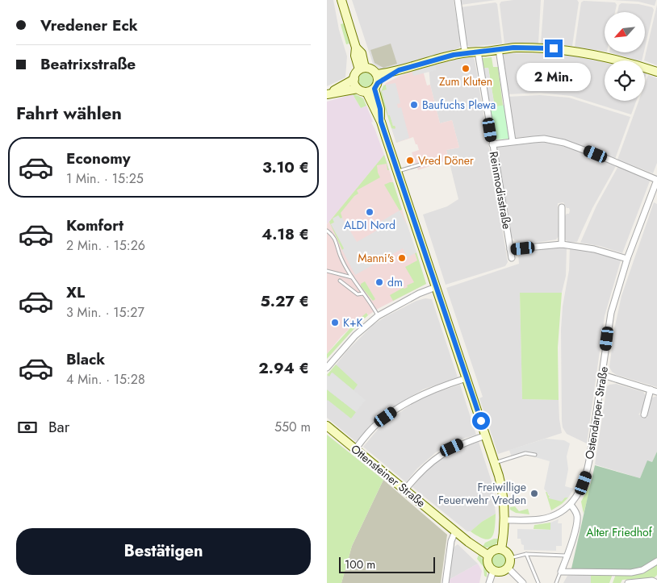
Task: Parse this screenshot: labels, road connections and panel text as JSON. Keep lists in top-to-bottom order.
{
  "streets": {
    "street": ["Reinmodisstraße", "Ostendarper Straße", "Ottensteiner Straße"]
  },
  "parks": ["Alter Friedhof"],
  "places": [
    "Zum Kluten",
    "Baufuchs Plewa",
    "Vred Döner",
    "ALDI Nord",
    "Manni's",
    "dm",
    "K+K",
    "Freiwillige Feuerwehr Vreden"
  ],
  "scale_bar": "100 m",
  "north": "bottom left",
  "page": {
    "banner": ["Vredener Eck", "Beatrixstraße"],
    "bubble": "2 Min.",
    "heading": "Fahrt wählen",
    "list": [
      {
        "name": "Economy",
        "note": "1 Min. · 15:25",
        "value": "3.10 €"
      },
      {
        "name": "Komfort",
        "note": "2 Min. · 15:26",
        "value": "4.18 €"
      },
      {
        "name": "XL",
        "note": "3 Min. · 15:27",
        "value": "5.27 €"
      },
      {
        "name": "Black",
        "note": "4 Min. · 15:28",
        "value": "2.94 €"
      }
    ],
    "pay": ["Bar", "550 m"],
    "buttons": "Bestätigen",
    "scale": "100 m"
  }
}
